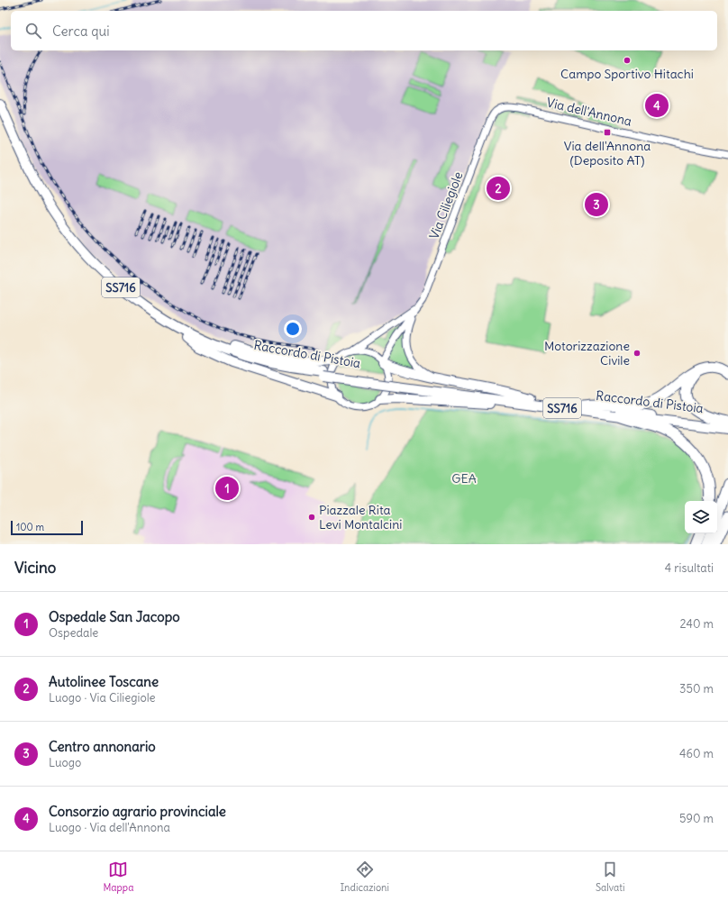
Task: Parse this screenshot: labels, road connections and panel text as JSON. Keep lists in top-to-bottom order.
{
  "streets": {
    "highway": ["SS716", "Raccordo di Pistoia"],
    "street": ["Via dell'Annona", "Via Ciliegiole"]
  },
  "crossings": [
    ["Via dell'Annona", "Via Ciliegiole"]
  ],
  "parks": ["GEA"],
  "places": {
    "other": ["Campo Sportivo Hitachi", "Motorizzazione Civile", "Piazzale Rita Levi Montalcini"],
    "transit": ["Via dell'Annona (Deposito AT)"]
  },
  "scale_bar": "100 m",
  "page": {
    "search": "Cerca qui",
    "pins": [
      "4",
      "2",
      "3",
      "1"
    ],
    "scale": "100 m",
    "heading": ["Vicino", "4 risultati"],
    "list": [
      {
        "mark": "1",
        "name": "Ospedale San Jacopo",
        "note": "Ospedale",
        "value": "240 m"
      },
      {
        "mark": "2",
        "name": "Autolinee Toscane",
        "note": "Luogo · Via Ciliegiole",
        "value": "350 m"
      },
      {
        "mark": "3",
        "name": "Centro annonario",
        "note": "Luogo",
        "value": "460 m"
      },
      {
        "mark": "4",
        "name": "Consorzio agrario provinciale",
        "note": "Luogo · Via dell'Annona",
        "value": "590 m"
      }
    ],
    "nav": ["Mappa", "Indicazioni", "Salvati"]
  }
}
